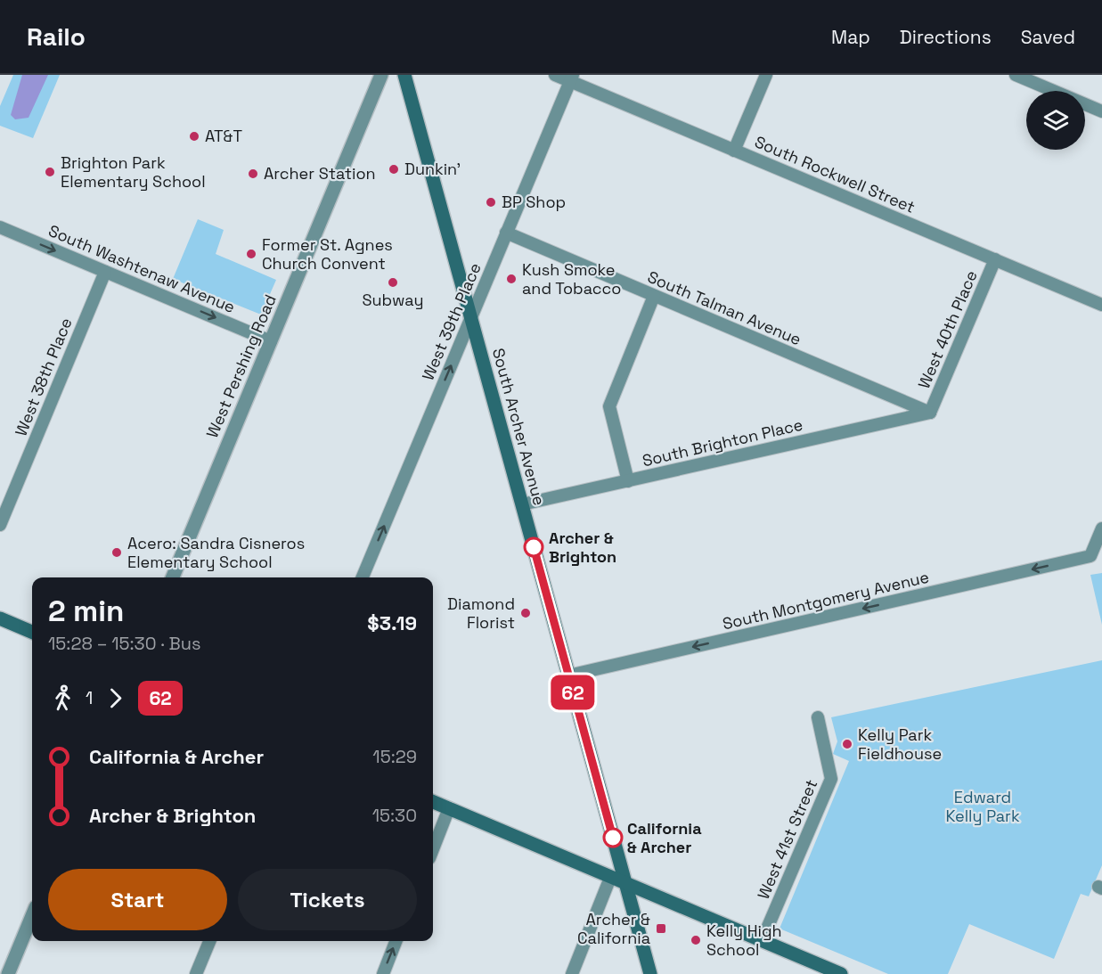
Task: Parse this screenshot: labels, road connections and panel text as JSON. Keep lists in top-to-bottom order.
{
  "streets": {
    "main road": ["South Archer Avenue"],
    "street": [
      "South Rockwell Street",
      "South Washtenaw Avenue",
      "South Talman Avenue",
      "West 39th Place",
      "West 40th Place",
      "West Pershing Road",
      "West 38th Place",
      "South Brighton Place",
      "South Montgomery Avenue",
      "West 41st Street"
    ]
  },
  "crossings": [
    ["South Rockwell Street", "West 39th Place"],
    ["South Rockwell Street", "West 40th Place"],
    ["South Washtenaw Avenue", "West Pershing Road"],
    ["South Washtenaw Avenue", "West 38th Place"],
    ["South Talman Avenue", "West 39th Place"],
    ["South Talman Avenue", "West 40th Place"],
    ["South Talman Avenue", "South Brighton Place"],
    ["West 39th Place", "South Archer Avenue"],
    ["West 40th Place", "South Brighton Place"],
    ["South Archer Avenue", "South Brighton Place"],
    ["South Archer Avenue", "South Montgomery Avenue"]
  ],
  "one_way": ["South Washtenaw Avenue", "West 39th Place", "South Montgomery Avenue"],
  "parks": ["Edward Kelly Park"],
  "places": {
    "other": [
      "AT&T",
      "Dunkin'",
      "Brighton Park Elementary School",
      "Archer Station",
      "BP Shop",
      "Former St. Agnes Church Convent",
      "Kush Smoke and Tobacco",
      "Subway",
      "Archer & Brighton",
      "Acero: Sandra Cisneros Elementary School",
      "Diamond Florist",
      "Kelly Park Fieldhouse",
      "California & Archer",
      "Kelly High School"
    ],
    "transit": ["Archer & California"]
  },
  "lines": ["bus line 62"],
  "page": {
    "header": "Railo",
    "nav": ["Map", "Directions", "Saved"],
    "on_map": "62",
    "heading": ["2 min", "15:28 – 15:30 · Bus", "$3.19"],
    "legs": ["1", "62"],
    "list": [
      {
        "name": "California & Archer",
        "value": "15:29"
      },
      {
        "name": "Archer & Brighton",
        "value": "15:30"
      }
    ],
    "buttons": ["Start", "Tickets"]
  }
}
